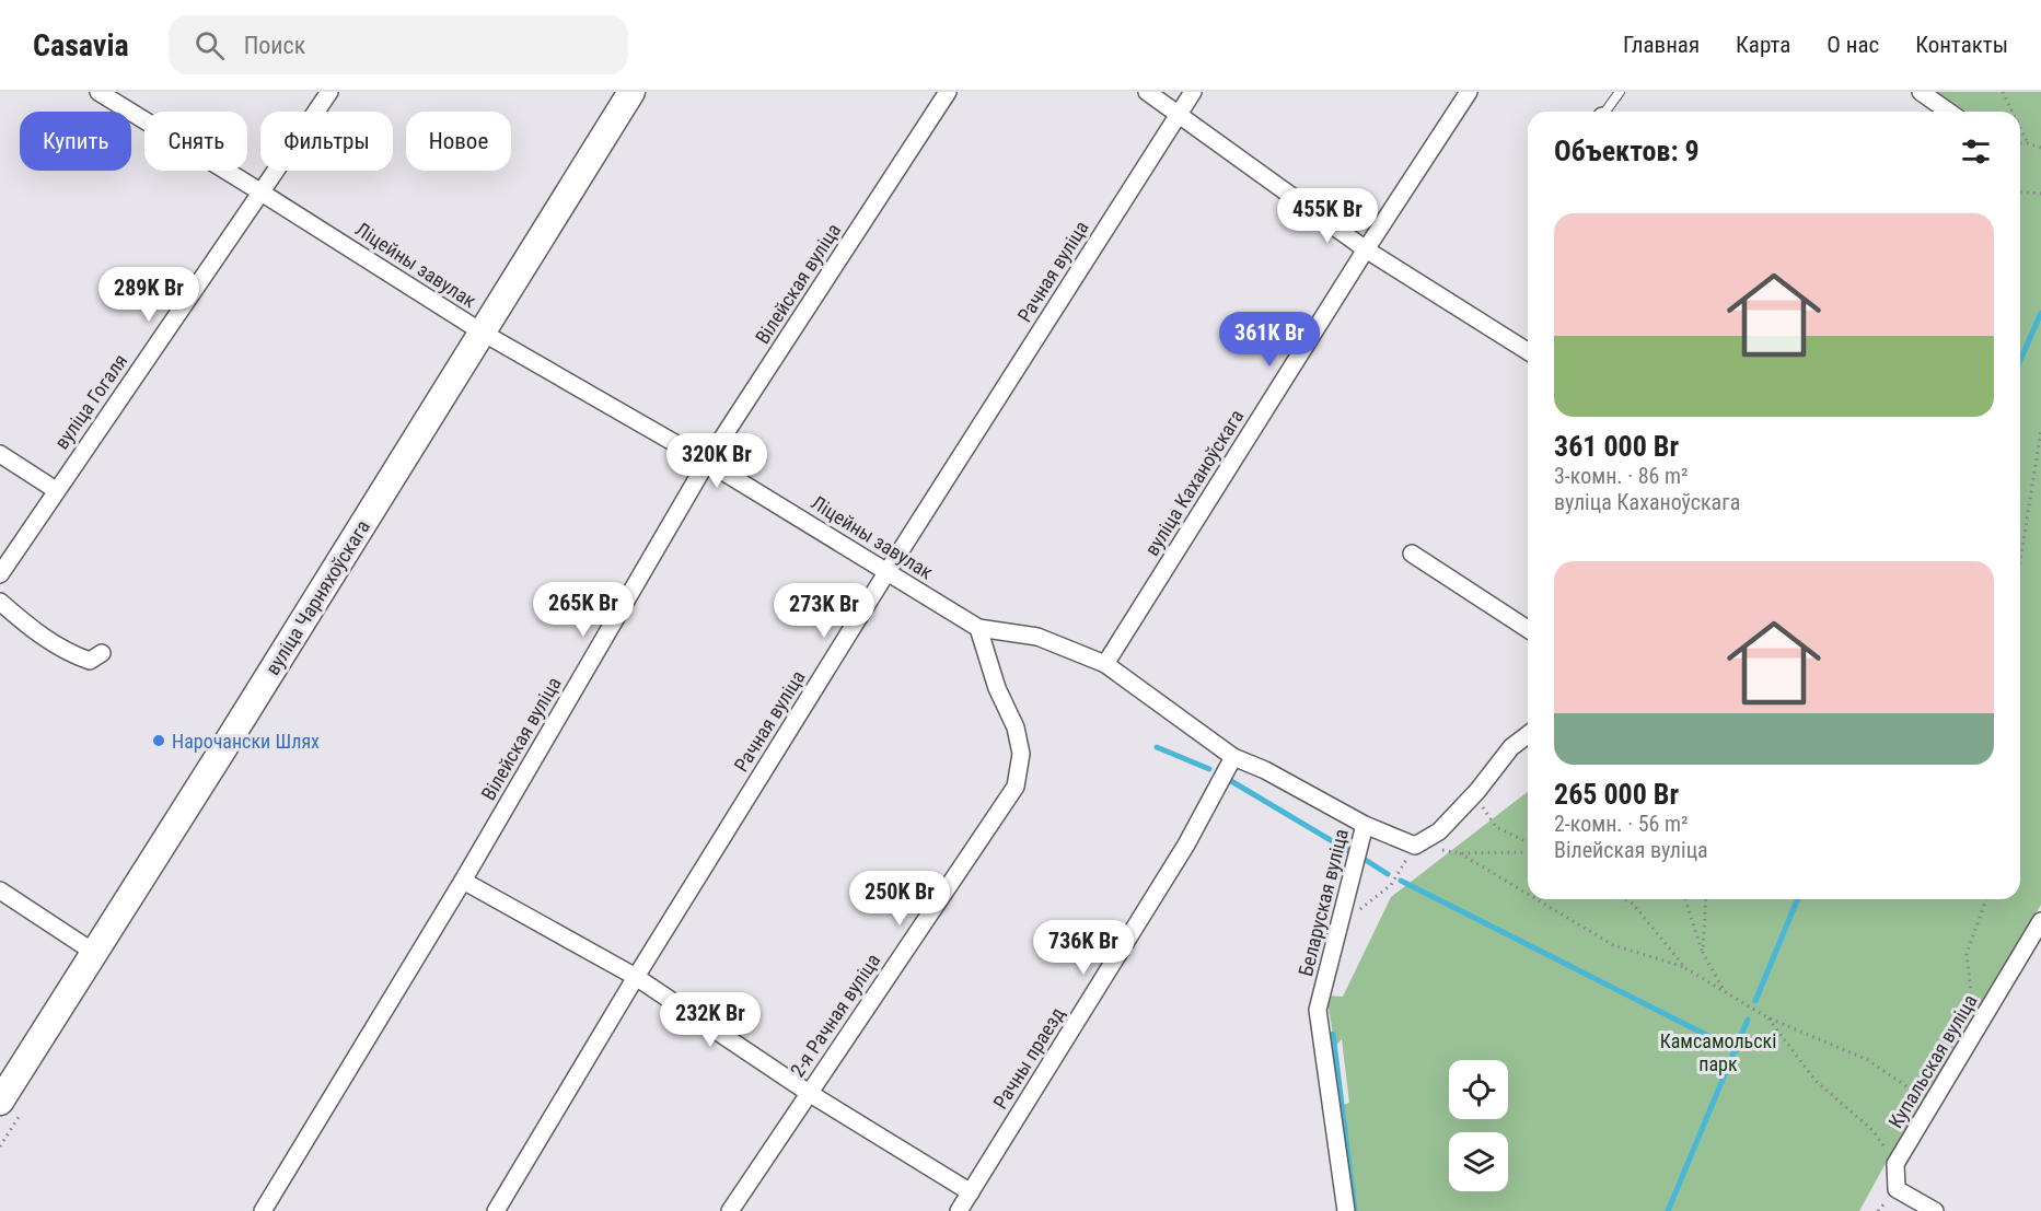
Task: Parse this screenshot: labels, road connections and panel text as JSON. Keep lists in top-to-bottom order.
{
  "streets": {
    "main road": ["вуліца Чарняхоўскага"],
    "street": [
      "Ліцейны завулак",
      "Рачная вуліца",
      "Вілейская вуліца",
      "вуліца Гогаля",
      "вуліца Каханоўскага",
      "Беларуская вуліца",
      "2-я Рачная вуліца",
      "Рачны праезд",
      "Купальская вуліца"
    ]
  },
  "crossings": [
    ["Ліцейны завулак", "Рачная вуліца"],
    ["Ліцейны завулак", "Вілейская вуліца"],
    ["Ліцейны завулак", "вуліца Гогаля"],
    ["Ліцейны завулак", "вуліца Каханоўскага"],
    ["Ліцейны завулак", "вуліца Чарняхоўскага"],
    ["Ліцейны завулак", "Беларуская вуліца"],
    ["Ліцейны завулак", "2-я Рачная вуліца"],
    ["Ліцейны завулак", "Рачны праезд"]
  ],
  "parks": ["Камсамольскі парк"],
  "places": ["Нарочански Шлях"],
  "page": {
    "header": "Casavia",
    "search": "Поиск",
    "nav": [
      "Главная",
      "Карта",
      "О нас",
      "Контакты"
    ],
    "chip": [
      "Купить",
      "Снять",
      "Фильтры",
      "Новое"
    ],
    "heading": "Объектов: 9",
    "price": [
      "455K Br",
      "289K Br",
      "361K Br",
      "320K Br",
      "265K Br",
      "273K Br",
      "250K Br",
      "736K Br",
      "232K Br"
    ],
    "list": [
      {
        "name": "361 000 Br",
        "note": "3-комн. · 86 m² · вуліца Каханоўскага"
      },
      {
        "name": "265 000 Br",
        "note": "2-комн. · 56 m² · Вілейская вуліца"
      }
    ]
  }
}
